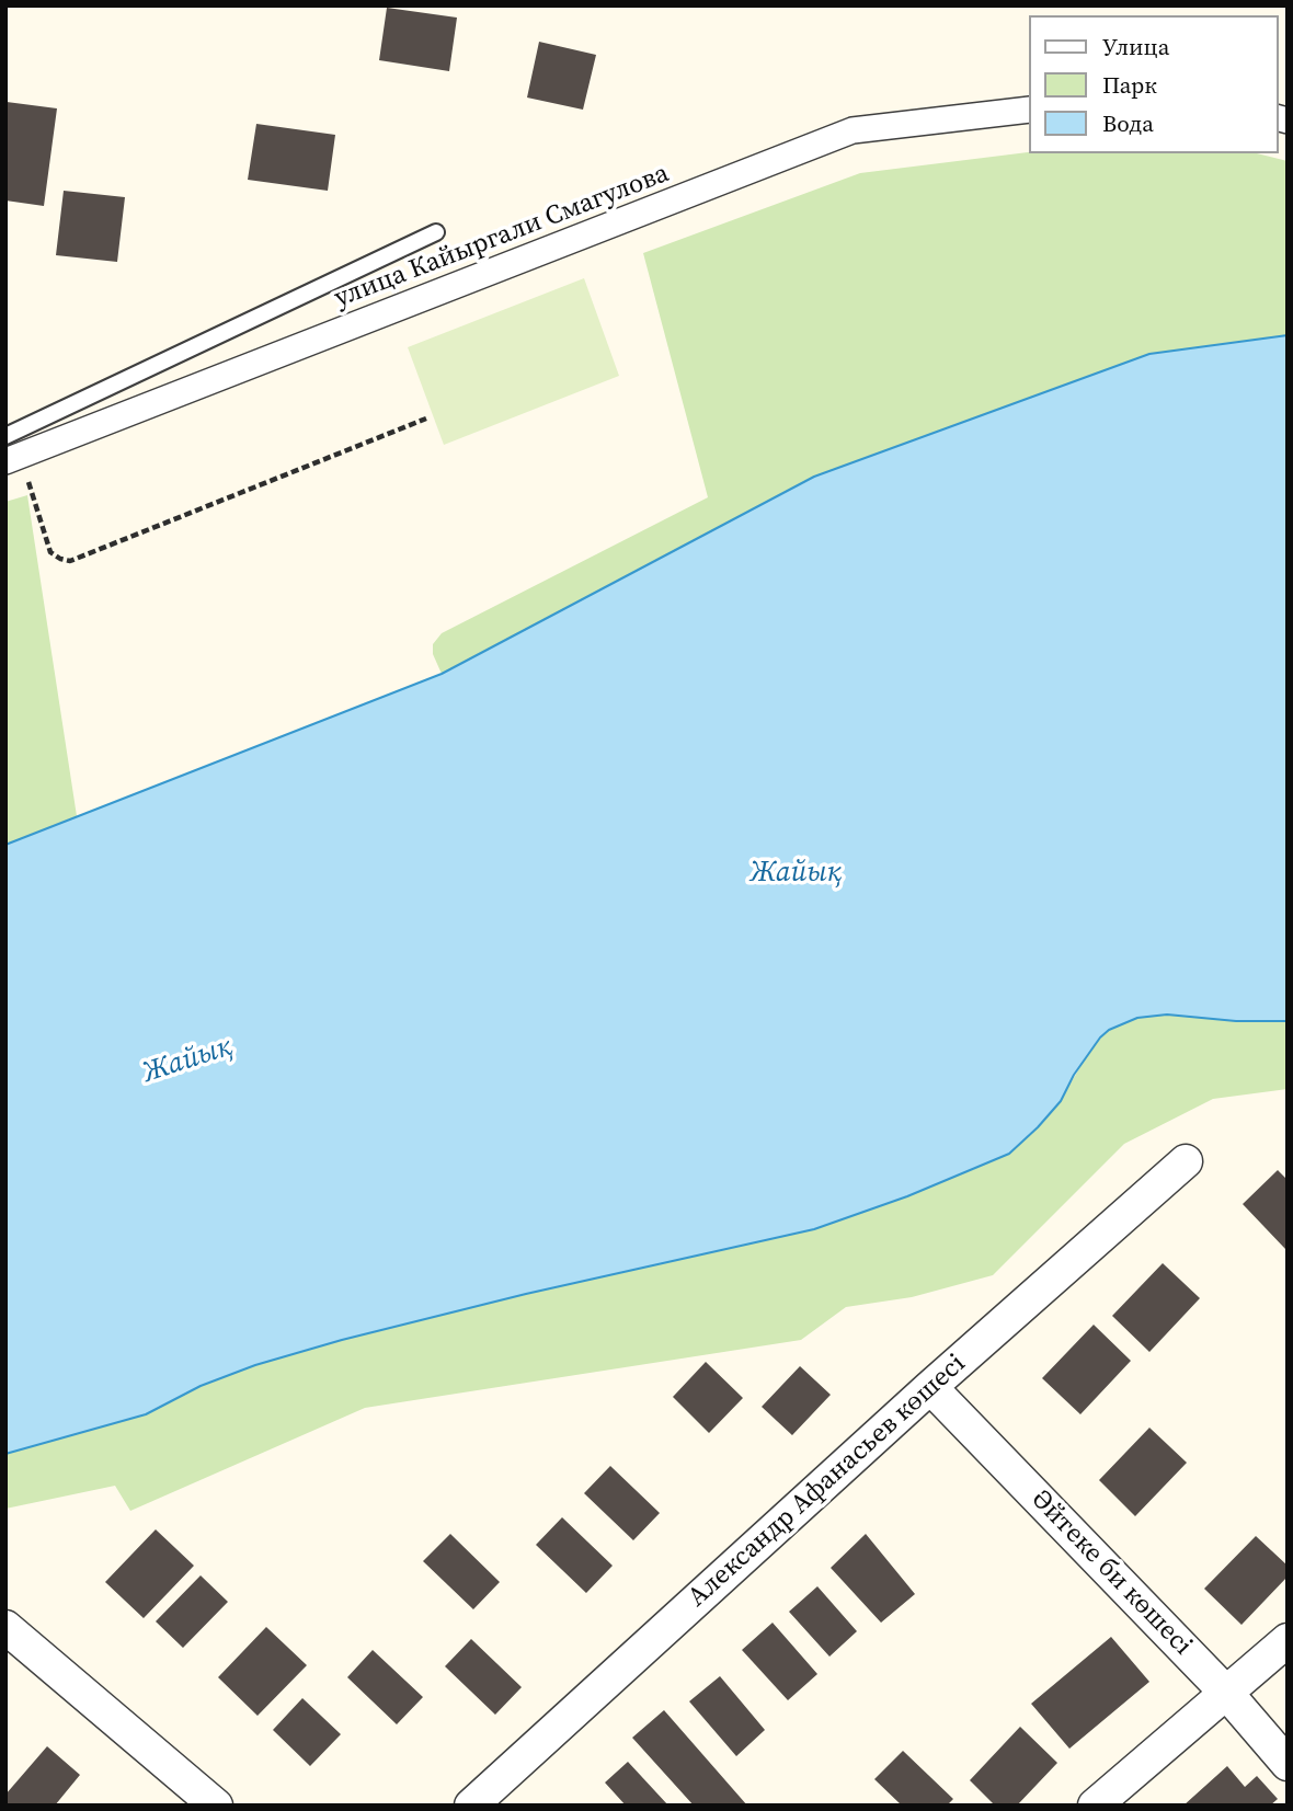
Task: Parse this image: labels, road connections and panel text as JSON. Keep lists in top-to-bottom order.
{
  "streets": {
    "street": ["улица Кайыргали Смагулова", "Александр Афанасьев көшесі", "Әйтеке би көшесі"]
  },
  "crossings": [
    ["Александр Афанасьев көшесі", "Әйтеке би көшесі"]
  ],
  "water": ["Жайық"],
  "legend": ["Улица", "Парк", "Вода"]
}
